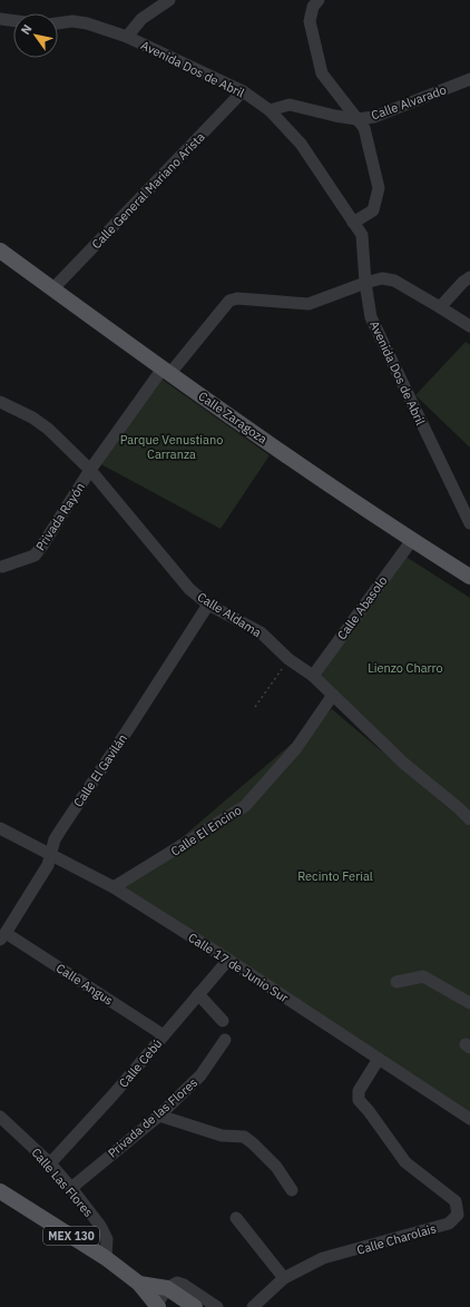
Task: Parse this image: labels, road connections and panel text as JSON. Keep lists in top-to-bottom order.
{
  "streets": {
    "main road": ["Calle Zaragoza", "MEX 130"],
    "street": [
      "Avenida Dos de Abril",
      "Calle Alvarado",
      "Calle General Mariano Arista",
      "Privada Rayón",
      "Calle Abasolo",
      "Calle Aldama",
      "Calle El Gavilán",
      "Calle El Encino",
      "Calle 17 de Junio Sur",
      "Calle Angus",
      "Calle Cebú",
      "Privada de las Flores",
      "Calle Las Flores",
      "Calle Charolais"
    ]
  },
  "crossings": [
    ["Avenida Dos de Abril", "Calle Alvarado"],
    ["Avenida Dos de Abril", "Calle General Mariano Arista"],
    ["Avenida Dos de Abril", "Privada Rayón"],
    ["Calle General Mariano Arista", "Calle Zaragoza"],
    ["Calle Zaragoza", "Privada Rayón"],
    ["Calle Zaragoza", "Calle Abasolo"],
    ["Privada Rayón", "Calle Aldama"],
    ["Calle Abasolo", "Calle Aldama"],
    ["Calle Aldama", "Calle El Gavilán"],
    ["Calle Aldama", "Calle El Encino"],
    ["Calle El Gavilán", "Calle 17 de Junio Sur"],
    ["Calle El Gavilán", "Calle Angus"],
    ["Calle El Encino", "Calle 17 de Junio Sur"],
    ["Calle 17 de Junio Sur", "Calle Cebú"],
    ["Calle 17 de Junio Sur", "Calle Charolais"],
    ["Calle Angus", "Calle Cebú"],
    ["Calle Cebú", "Calle Las Flores"],
    ["Privada de las Flores", "Calle Las Flores"],
    ["Calle Las Flores", "MEX 130"]
  ],
  "parks": ["Parque Venustiano Carranza", "Lienzo Charro", "Recinto Ferial"],
  "north": "top left"
}
